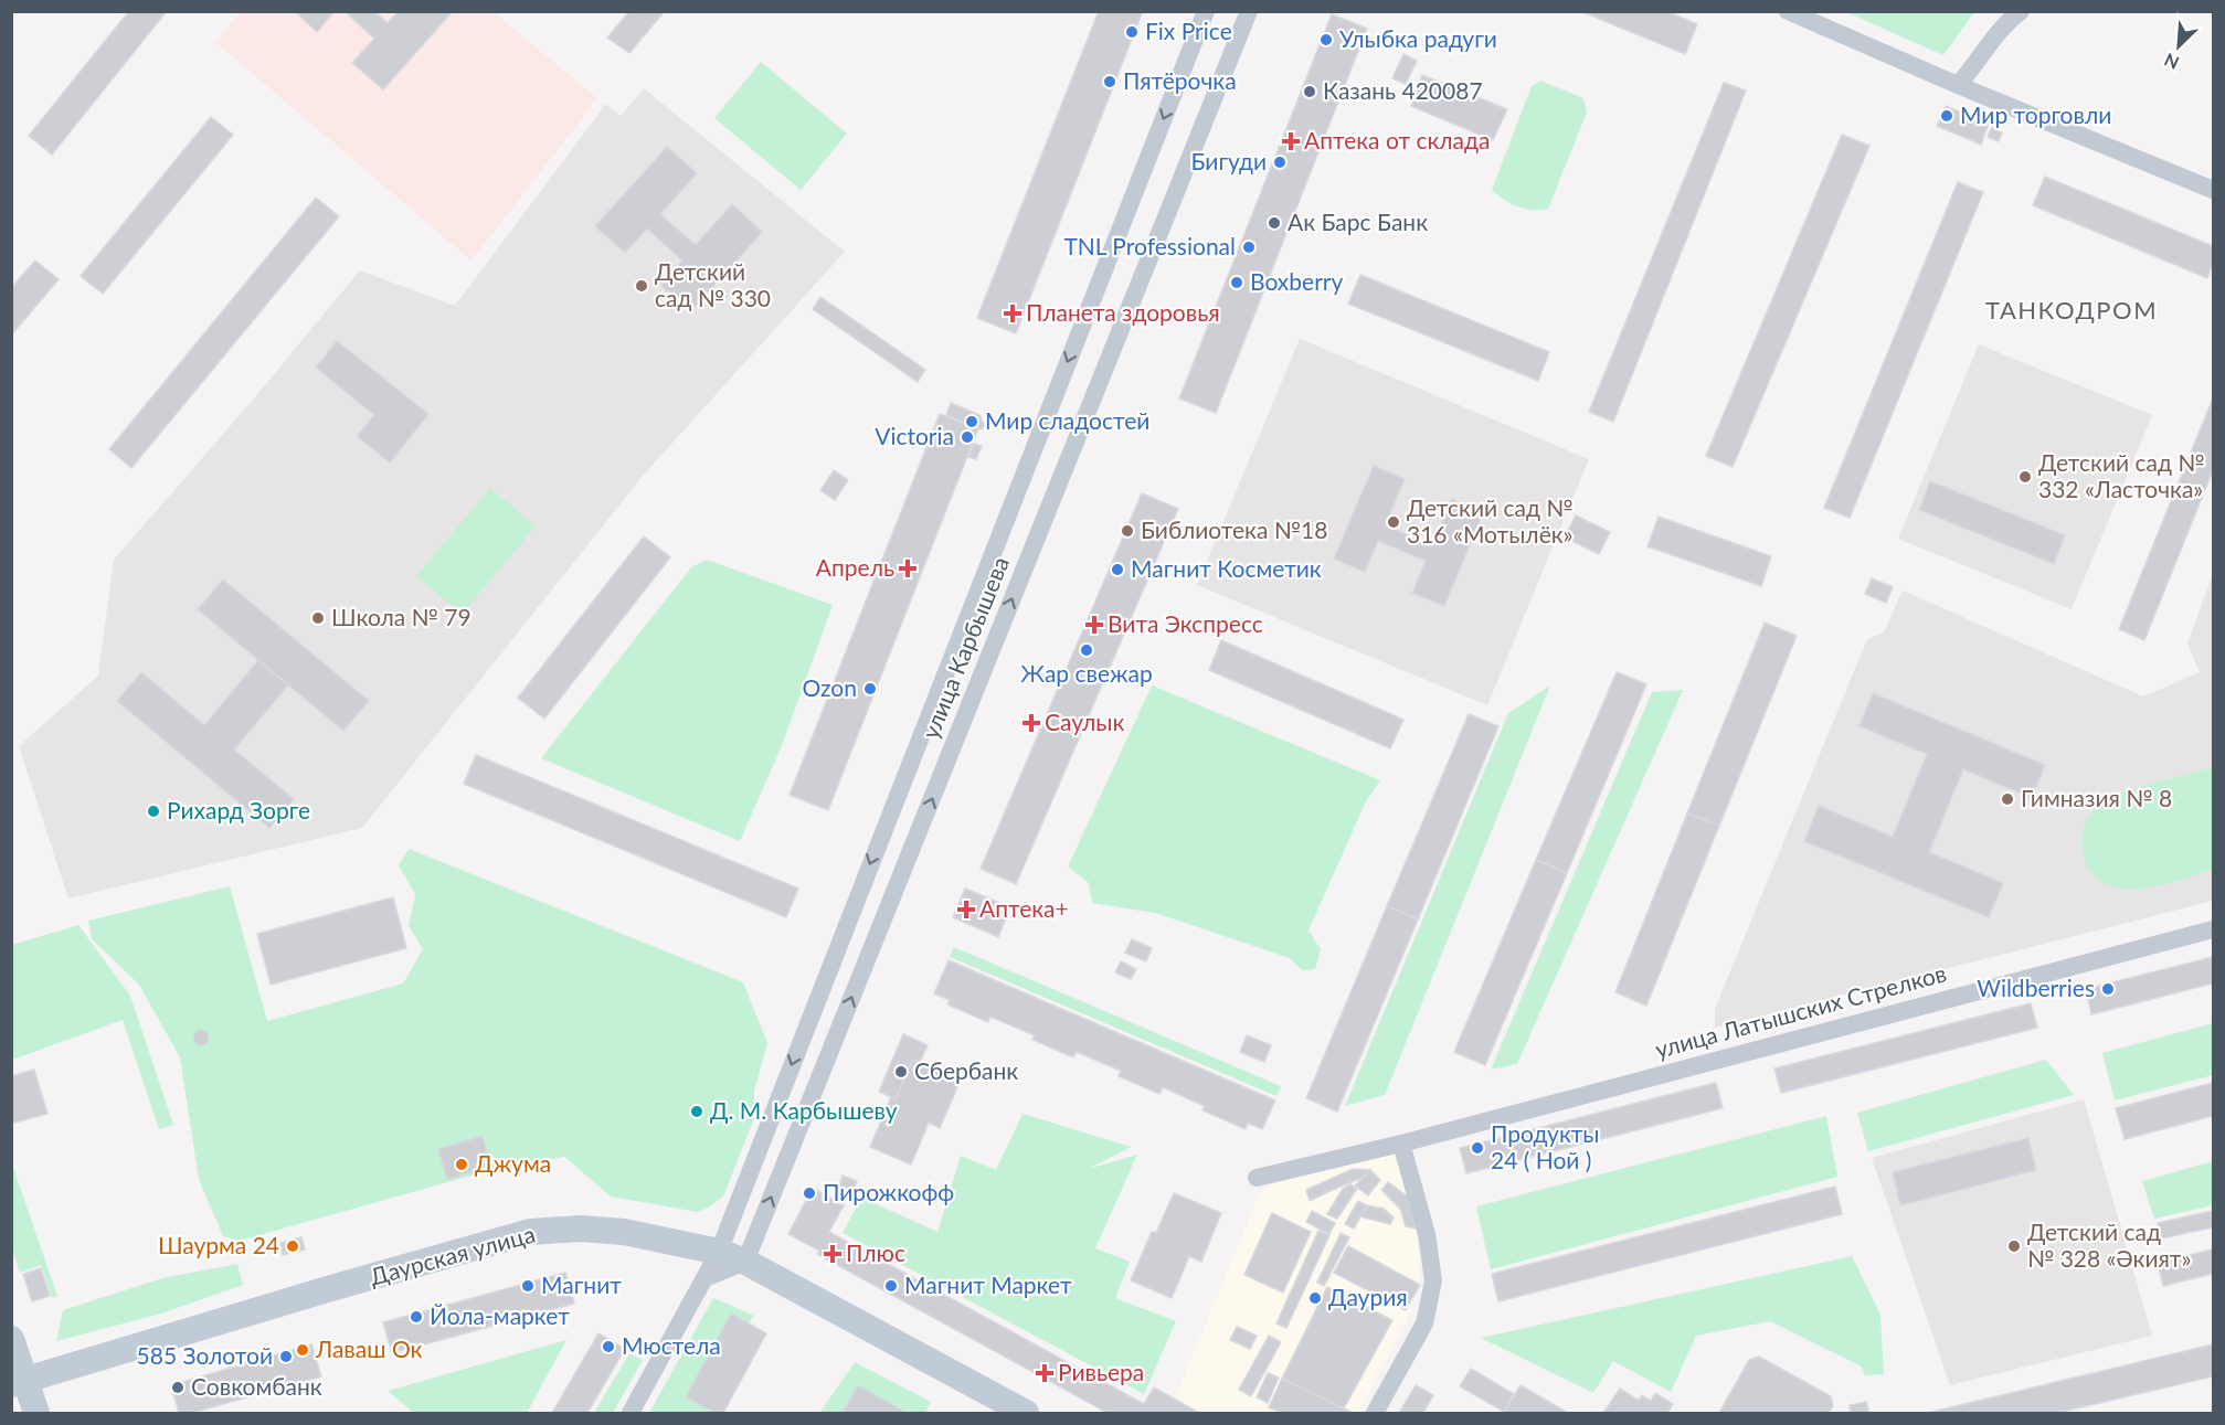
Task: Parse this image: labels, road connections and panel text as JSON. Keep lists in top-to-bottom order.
{
  "streets": {
    "street": ["улица Карбышева", "улица Латышских Стрелков", "Даурская улица"]
  },
  "crossings": [
    ["улица Карбышева", "Даурская улица"]
  ],
  "districts": ["ТАНКОДРОМ"],
  "places": {
    "other": [
      "Fix Price",
      "Улыбка радуги",
      "Пятёрочка",
      "Казань 420087",
      "Мир торговли",
      "Бигуди",
      "Ак Барс Банк",
      "TNL Professional",
      "Boxberry",
      "Детский сад № 330",
      "Мир сладостей",
      "Victoria",
      "Детский сад № 332 «Ласточка»",
      "Детский сад № 316 «Мотылёк»",
      "Библиотека №18",
      "Магнит Косметик",
      "Школа № 79",
      "Жар свежар",
      "Ozon",
      "Гимназия № 8",
      "Рихард Зорге",
      "Wildberries",
      "Сбербанк",
      "Д. М. Карбышеву",
      "Продукты 24 ( Ной )",
      "Джума",
      "Пирожкофф",
      "Шаурма 24",
      "Детский сад № 328 «Әкият»",
      "Магнит",
      "Магнит Маркет",
      "Даурия",
      "Йола-маркет",
      "Мюстела",
      "Лаваш Ок",
      "585 Золотой",
      "Совкомбанк"
    ],
    "health": [
      "Аптека от склада",
      "Планета здоровья",
      "Апрель",
      "Вита Экспресс",
      "Саулык",
      "Аптека+",
      "Плюс",
      "Ривьера"
    ]
  },
  "north": "bottom left"
}
